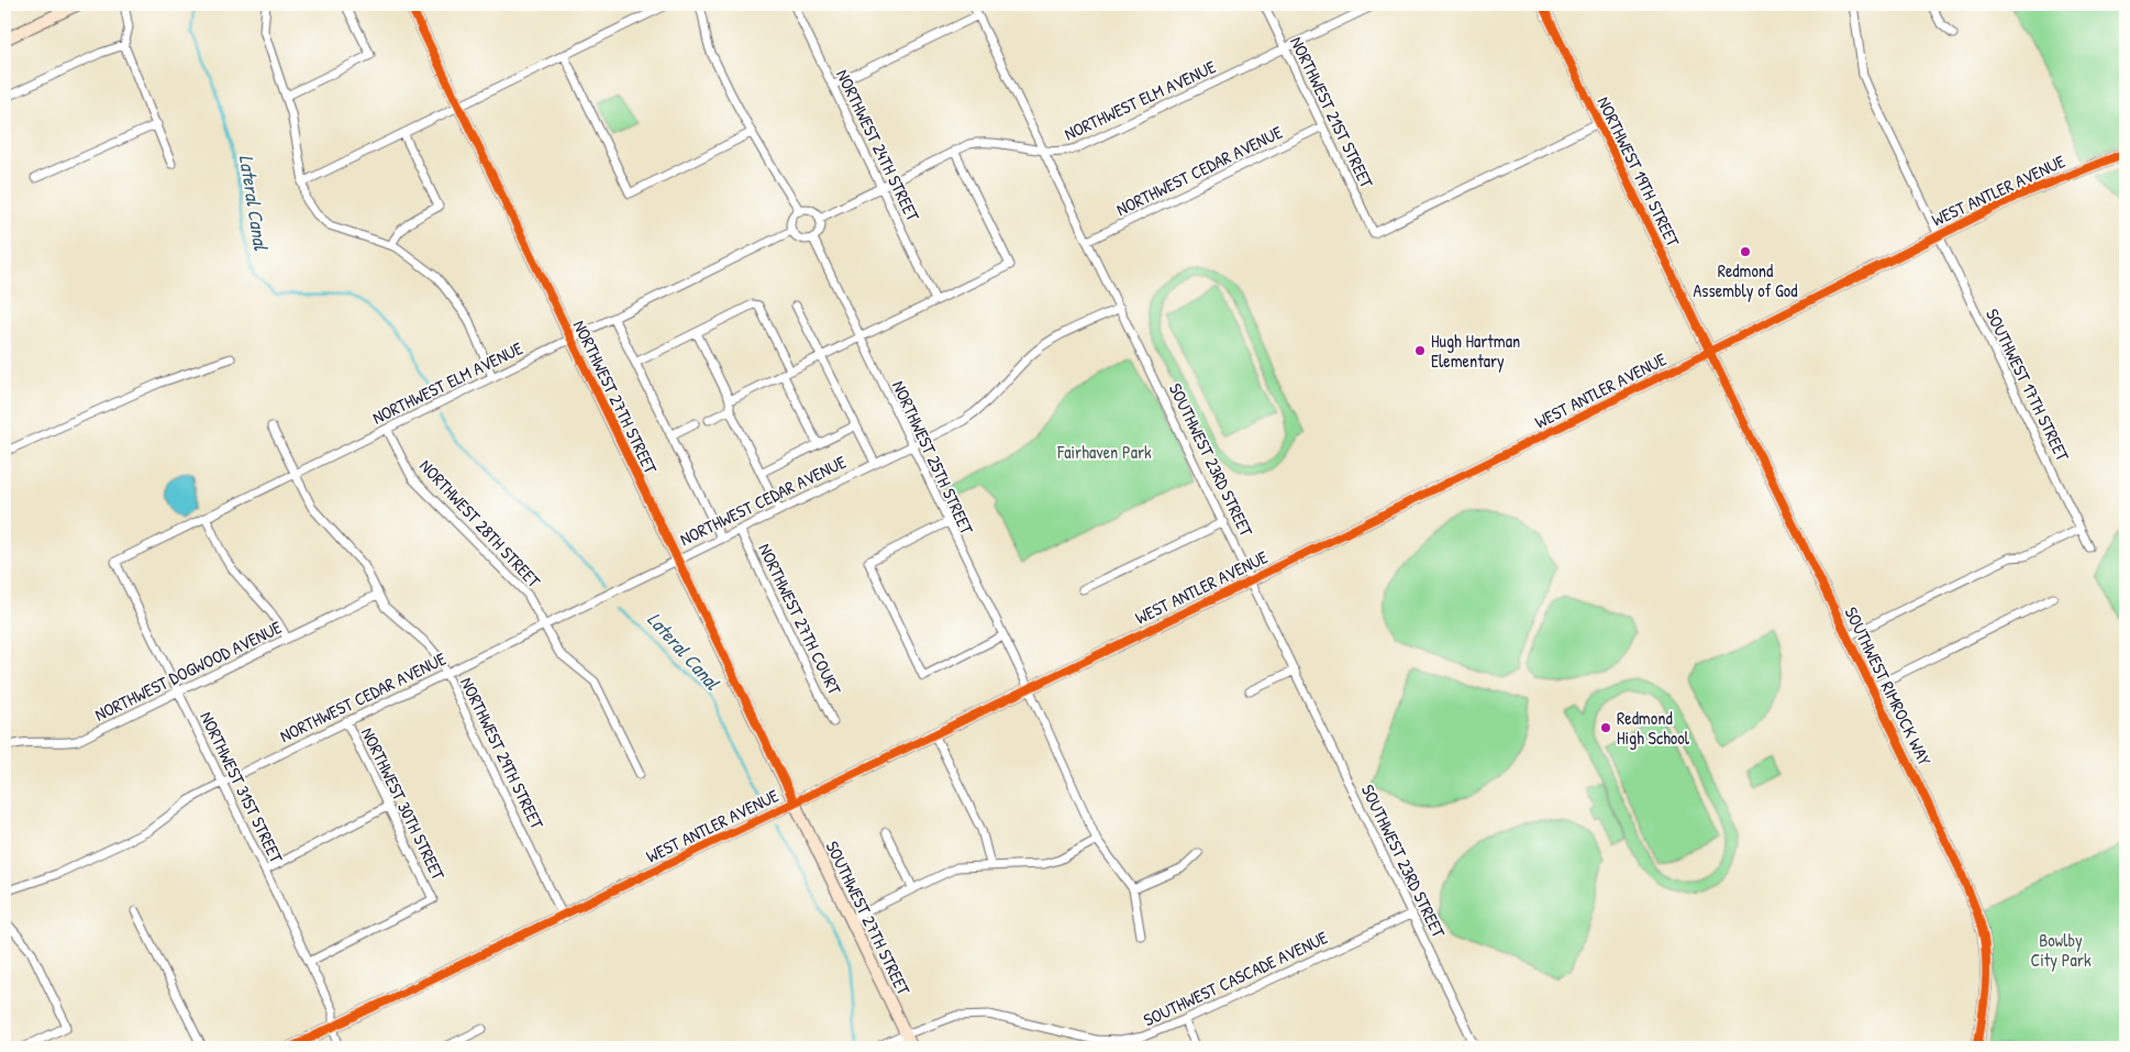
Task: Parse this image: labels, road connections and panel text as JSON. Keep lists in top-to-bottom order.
{
  "streets": {
    "street": [
      "NORTHWEST ELM AVENUE",
      "NORTHWEST 21ST STREET",
      "NORTHWEST 24TH STREET",
      "NORTHWEST CEDAR AVENUE",
      "NORTHWEST 19TH STREET",
      "WEST ANTLER AVENUE",
      "SOUTHWEST 17TH STREET",
      "NORTHWEST 27TH STREET",
      "NORTHWEST 25TH STREET",
      "SOUTHWEST 23RD STREET",
      "NORTHWEST 28TH STREET",
      "NORTHWEST 27TH COURT",
      "NORTHWEST DOGWOOD AVENUE",
      "SOUTHWEST RIMROCK WAY",
      "NORTHWEST 29TH STREET",
      "NORTHWEST 31ST STREET",
      "NORTHWEST 30TH STREET",
      "SOUTHWEST 27TH STREET",
      "SOUTHWEST CASCADE AVENUE"
    ]
  },
  "crossings": [
    ["NORTHWEST ELM AVENUE", "NORTHWEST 21ST STREET"],
    ["NORTHWEST ELM AVENUE", "NORTHWEST 24TH STREET"],
    ["NORTHWEST ELM AVENUE", "NORTHWEST 27TH STREET"],
    ["NORTHWEST ELM AVENUE", "NORTHWEST 25TH STREET"],
    ["NORTHWEST ELM AVENUE", "SOUTHWEST 23RD STREET"],
    ["NORTHWEST ELM AVENUE", "NORTHWEST 28TH STREET"],
    ["NORTHWEST ELM AVENUE", "NORTHWEST 29TH STREET"],
    ["NORTHWEST ELM AVENUE", "NORTHWEST 31ST STREET"],
    ["NORTHWEST 21ST STREET", "NORTHWEST CEDAR AVENUE"],
    ["NORTHWEST 21ST STREET", "NORTHWEST 19TH STREET"],
    ["NORTHWEST CEDAR AVENUE", "NORTHWEST 27TH STREET"],
    ["NORTHWEST CEDAR AVENUE", "NORTHWEST 25TH STREET"],
    ["NORTHWEST CEDAR AVENUE", "SOUTHWEST 23RD STREET"],
    ["NORTHWEST CEDAR AVENUE", "NORTHWEST 28TH STREET"],
    ["NORTHWEST CEDAR AVENUE", "NORTHWEST 27TH COURT"],
    ["NORTHWEST CEDAR AVENUE", "NORTHWEST 29TH STREET"],
    ["NORTHWEST CEDAR AVENUE", "NORTHWEST 31ST STREET"],
    ["NORTHWEST CEDAR AVENUE", "NORTHWEST 30TH STREET"],
    ["NORTHWEST 19TH STREET", "WEST ANTLER AVENUE"],
    ["NORTHWEST 19TH STREET", "SOUTHWEST RIMROCK WAY"],
    ["WEST ANTLER AVENUE", "SOUTHWEST 17TH STREET"],
    ["WEST ANTLER AVENUE", "NORTHWEST 27TH STREET"],
    ["WEST ANTLER AVENUE", "NORTHWEST 25TH STREET"],
    ["WEST ANTLER AVENUE", "SOUTHWEST 23RD STREET"],
    ["WEST ANTLER AVENUE", "SOUTHWEST RIMROCK WAY"],
    ["WEST ANTLER AVENUE", "NORTHWEST 29TH STREET"],
    ["WEST ANTLER AVENUE", "NORTHWEST 31ST STREET"],
    ["WEST ANTLER AVENUE", "SOUTHWEST 27TH STREET"],
    ["NORTHWEST 27TH STREET", "SOUTHWEST 27TH STREET"],
    ["SOUTHWEST 23RD STREET", "SOUTHWEST CASCADE AVENUE"],
    ["NORTHWEST DOGWOOD AVENUE", "NORTHWEST 29TH STREET"],
    ["NORTHWEST DOGWOOD AVENUE", "NORTHWEST 31ST STREET"],
    ["NORTHWEST 31ST STREET", "NORTHWEST 30TH STREET"],
    ["SOUTHWEST 27TH STREET", "SOUTHWEST CASCADE AVENUE"]
  ],
  "water": ["Lateral Canal"],
  "parks": ["Fairhaven Park", "Bowlby City Park"],
  "places": ["Redmond Assembly of God", "Hugh Hartman Elementary", "Redmond High School"]
}
